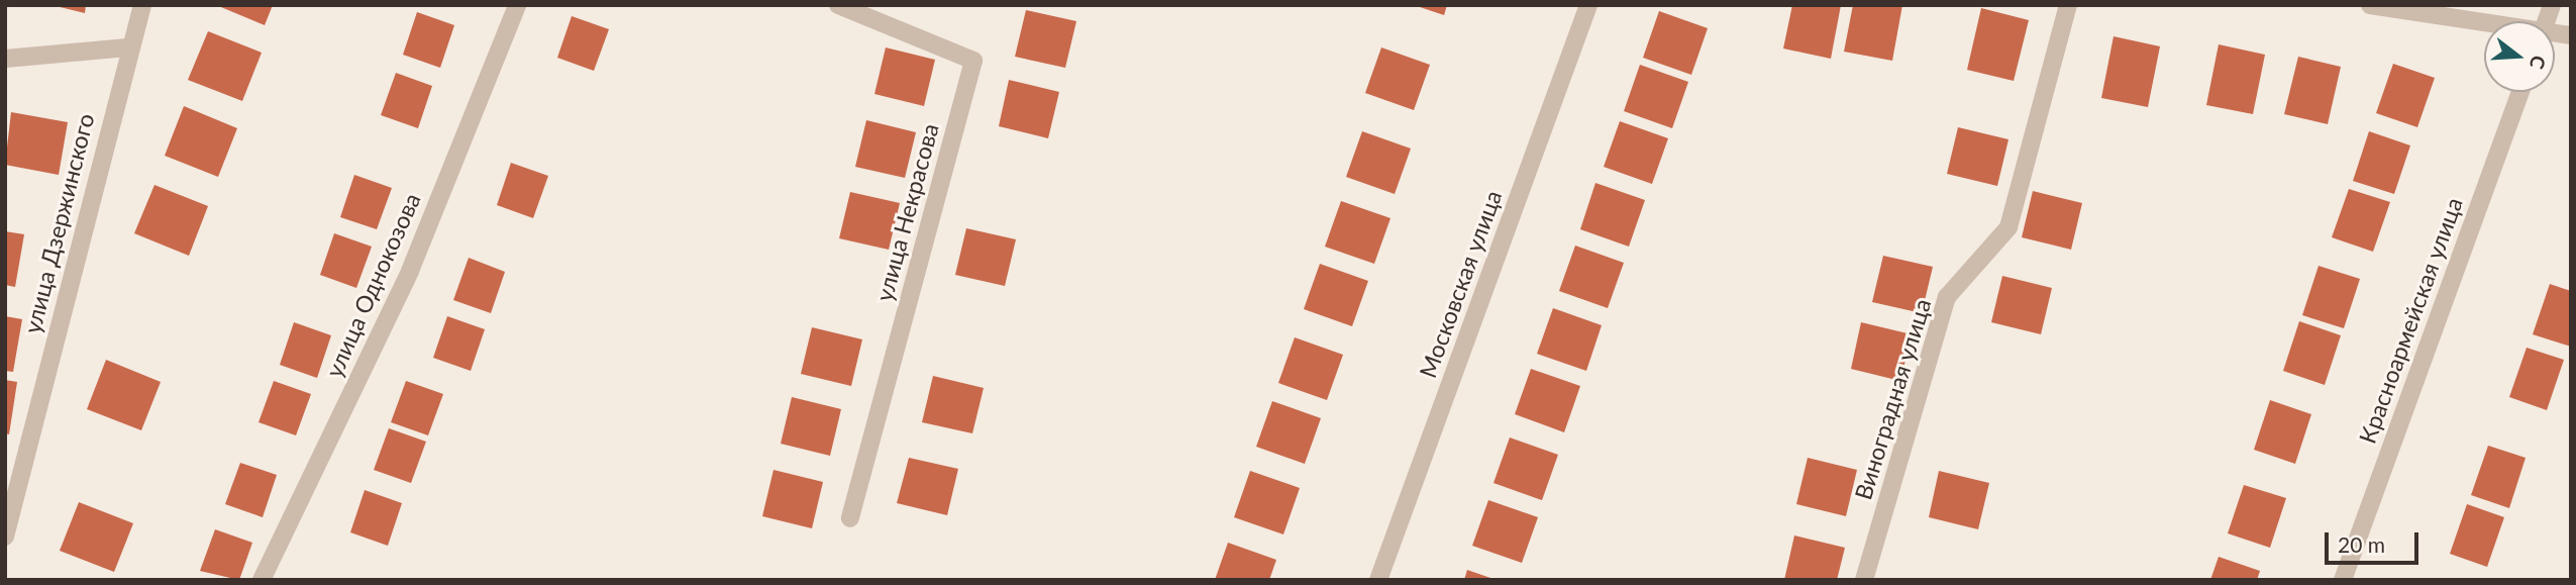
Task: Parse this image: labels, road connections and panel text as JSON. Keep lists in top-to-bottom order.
{
  "streets": {
    "street": [
      "улица Некрасова",
      "улица Дзержинского",
      "Московская улица",
      "улица Однокозова",
      "Красноармейская улица",
      "Виноградная улица"
    ]
  },
  "scale_bar": "20 m",
  "north": "right"
}
